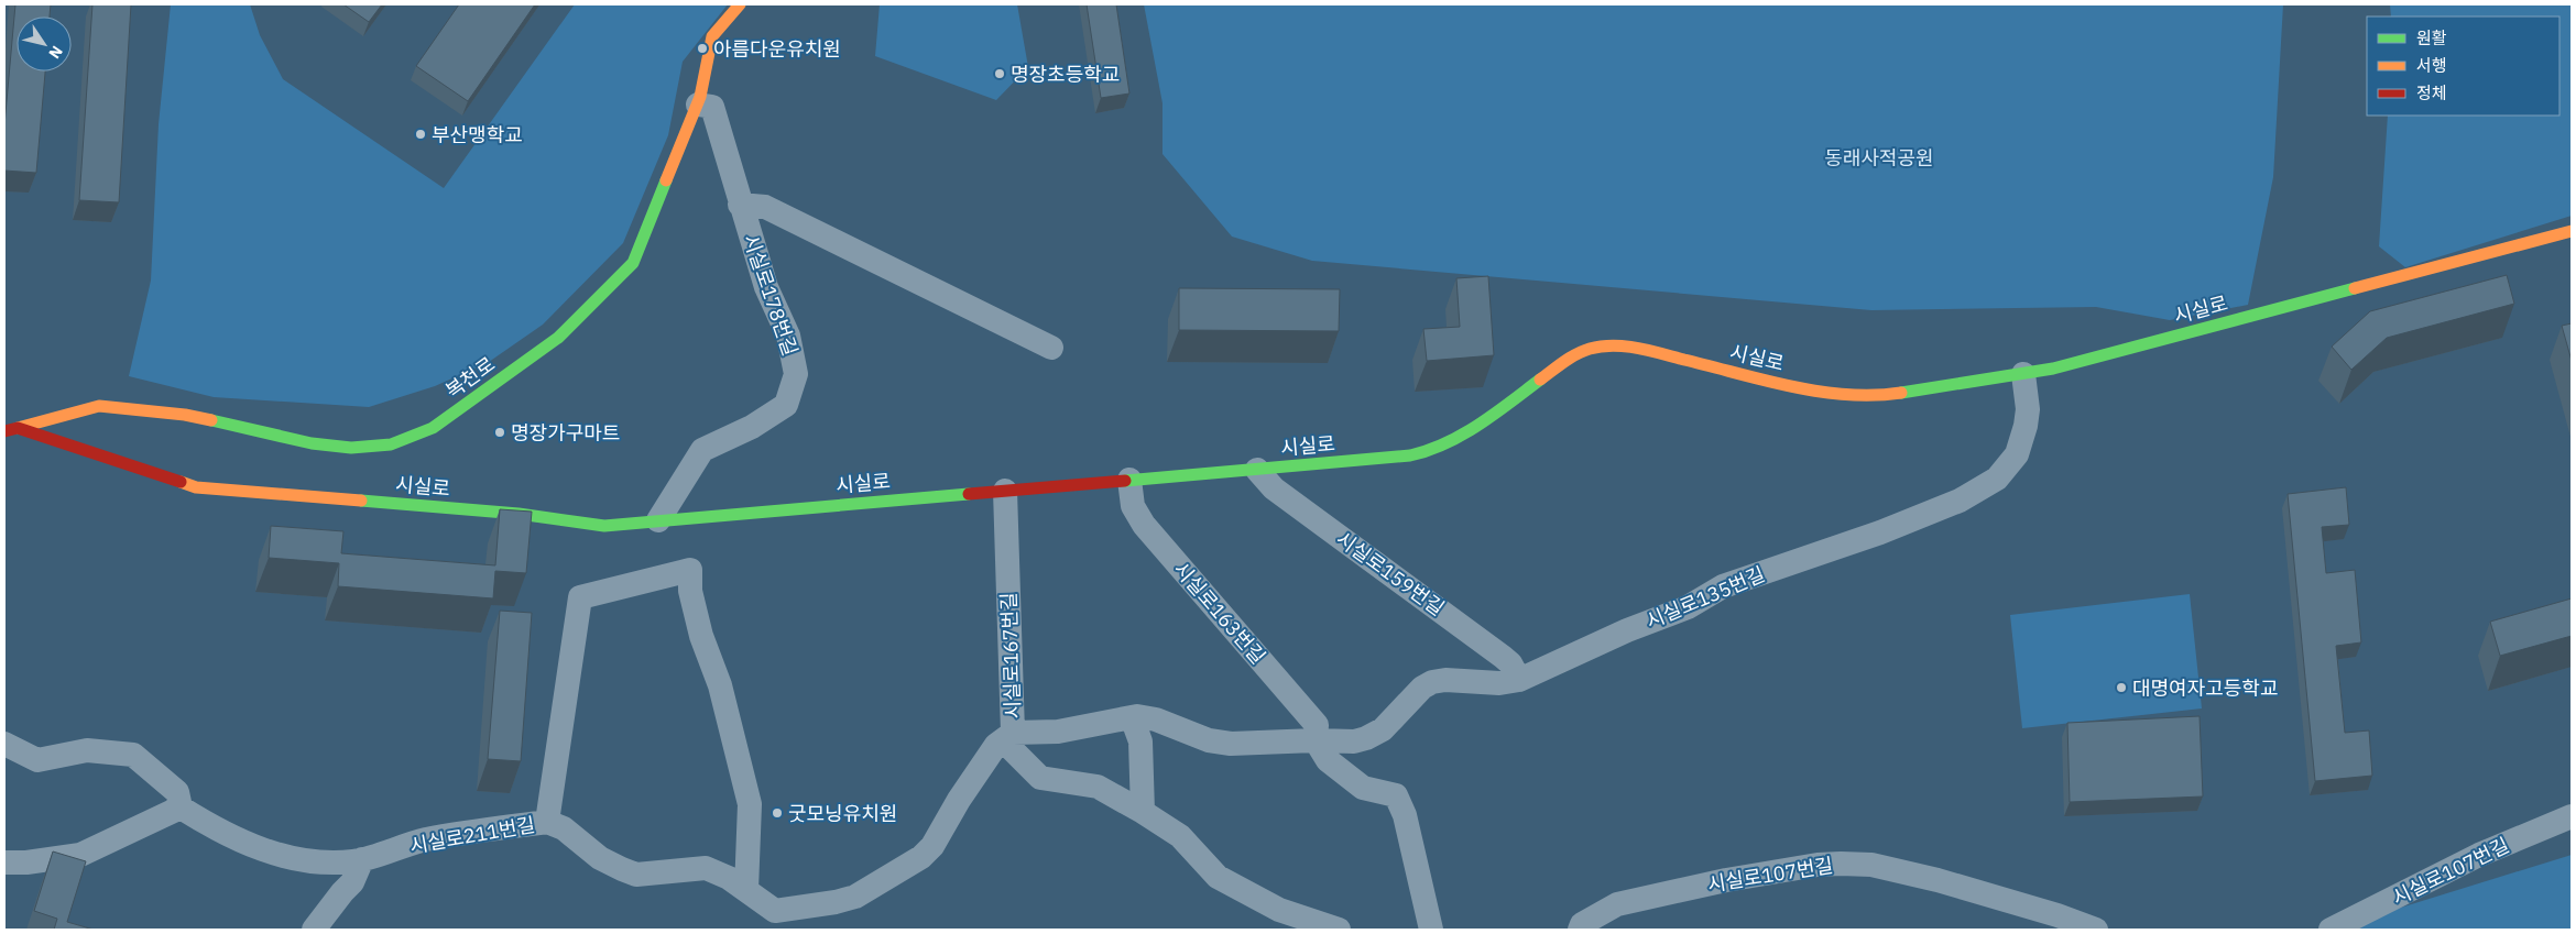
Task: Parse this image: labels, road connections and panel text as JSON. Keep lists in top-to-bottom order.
{
  "streets": {
    "main road": ["시실로", "복천로"],
    "street": [
      "시실로178번길",
      "시실로159번길",
      "시실로135번길",
      "시실로163번길",
      "시실로167번길",
      "시실로211번길",
      "시실로107번길"
    ]
  },
  "crossings": [
    ["시실로178번길", "시실로"],
    ["시실로178번길", "복천로"],
    ["시실로", "복천로"],
    ["시실로", "시실로159번길"],
    ["시실로", "시실로135번길"],
    ["시실로", "시실로163번길"],
    ["시실로", "시실로167번길"],
    ["시실로159번길", "시실로135번길"],
    ["시실로135번길", "시실로163번길"],
    ["시실로135번길", "시실로167번길"],
    ["시실로163번길", "시실로167번길"],
    ["시실로167번길", "시실로211번길"]
  ],
  "parks": ["동래사적공원"],
  "places": [
    "아름다운유치원",
    "명장초등학교",
    "부산맹학교",
    "명장가구마트",
    "대명여자고등학교",
    "굿모닝유치원"
  ],
  "legend": ["원활", "서행", "정체"],
  "north": "bottom right"
}
